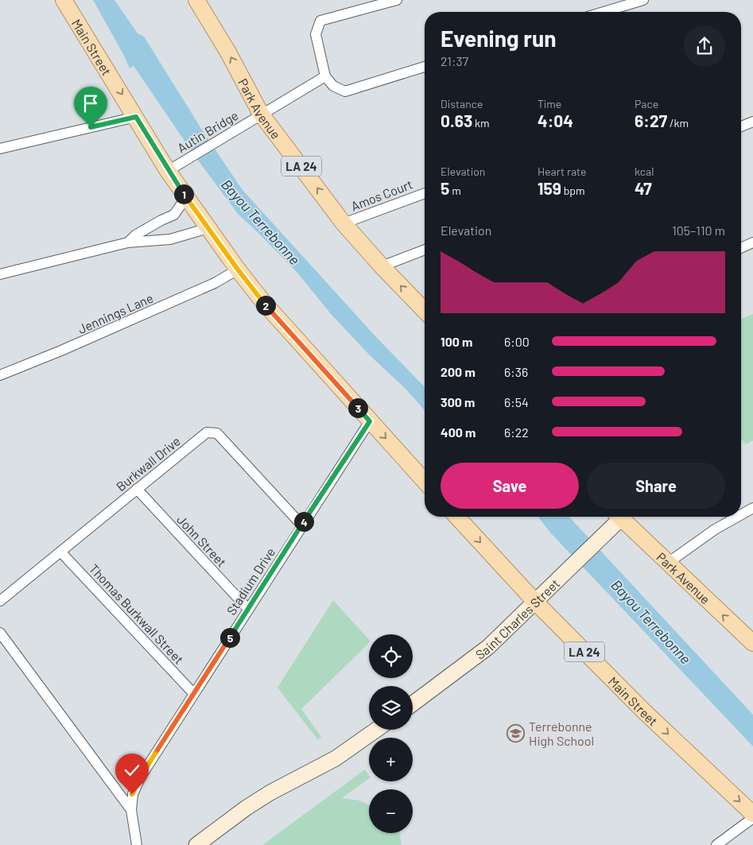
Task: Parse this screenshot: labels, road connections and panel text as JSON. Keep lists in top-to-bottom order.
{
  "streets": {
    "main road": ["Main Street", "Park Avenue", "LA 24"],
    "street": [
      "Autin Bridge",
      "Amos Court",
      "Jennings Lane",
      "Burkwall Drive",
      "John Street",
      "Stadium Drive",
      "Thomas Burkwall Street",
      "Saint Charles Street"
    ]
  },
  "crossings": [
    ["Main Street", "Autin Bridge"],
    ["Main Street", "Jennings Lane"],
    ["Main Street", "Stadium Drive"],
    ["Main Street", "Saint Charles Street"],
    ["Park Avenue", "Autin Bridge"],
    ["Park Avenue", "Amos Court"],
    ["Burkwall Drive", "John Street"],
    ["Burkwall Drive", "Stadium Drive"],
    ["Burkwall Drive", "Thomas Burkwall Street"],
    ["John Street", "Stadium Drive"],
    ["Stadium Drive", "Thomas Burkwall Street"]
  ],
  "one_way": ["Main Street", "Park Avenue"],
  "water": ["Bayou Terrebonne"],
  "places": {
    "school or university": ["Terrebonne High School"]
  },
  "page": {
    "heading": ["Evening run", "21:37"],
    "stats": [
      ["Distance", "0.63 km"],
      ["Time", "4:04"],
      ["Pace", "6:27 /km"],
      ["Elevation", "5 m"],
      ["Heart rate", "159 bpm"],
      ["kcal", "47"]
    ],
    "pins": [
      "1",
      "2",
      "3",
      "4",
      "5"
    ],
    "chart": ["Elevation", "105–110 m"],
    "list": [
      {
        "name": "100 m",
        "note": "6:00"
      },
      {
        "name": "200 m",
        "note": "6:36"
      },
      {
        "name": "300 m",
        "note": "6:54"
      },
      {
        "name": "400 m",
        "note": "6:22"
      }
    ],
    "buttons": ["Save", "Share"],
    "map_buttons": ["+", "−"]
  }
}
